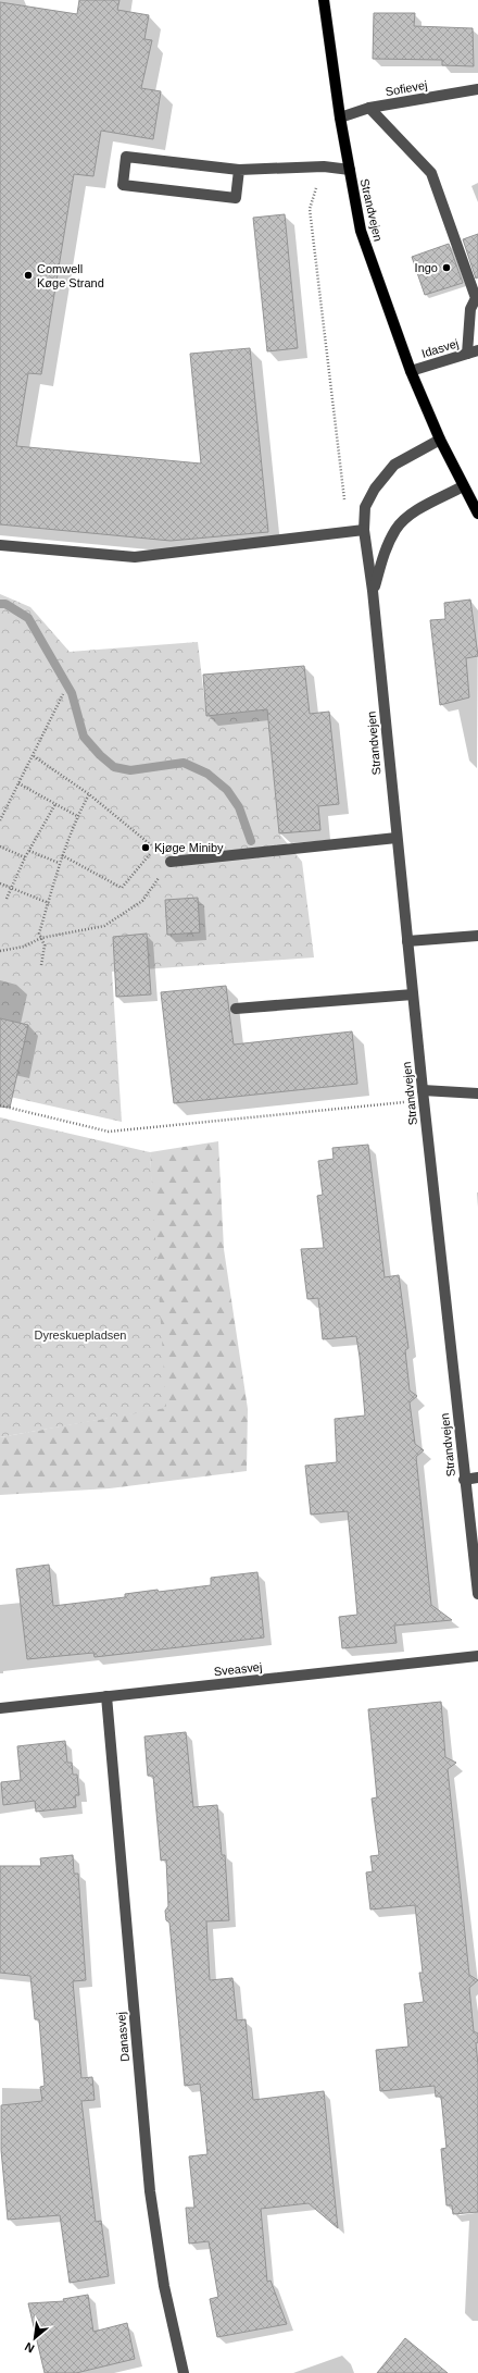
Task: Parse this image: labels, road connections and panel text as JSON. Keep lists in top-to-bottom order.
{
  "streets": {
    "main road": ["Strandvejen"],
    "street": [
      "Sofievej",
      "Idasvej",
      "Sveasvej",
      "Danasvej"
    ]
  },
  "crossings": [
    ["Sofievej", "Strandvejen"],
    ["Strandvejen", "Idasvej"],
    ["Sveasvej", "Danasvej"]
  ],
  "parks": ["Dyreskuepladsen"],
  "places": ["Ingo", "Comwell Køge Strand", "Kjøge Miniby"],
  "north": "bottom left"
}
